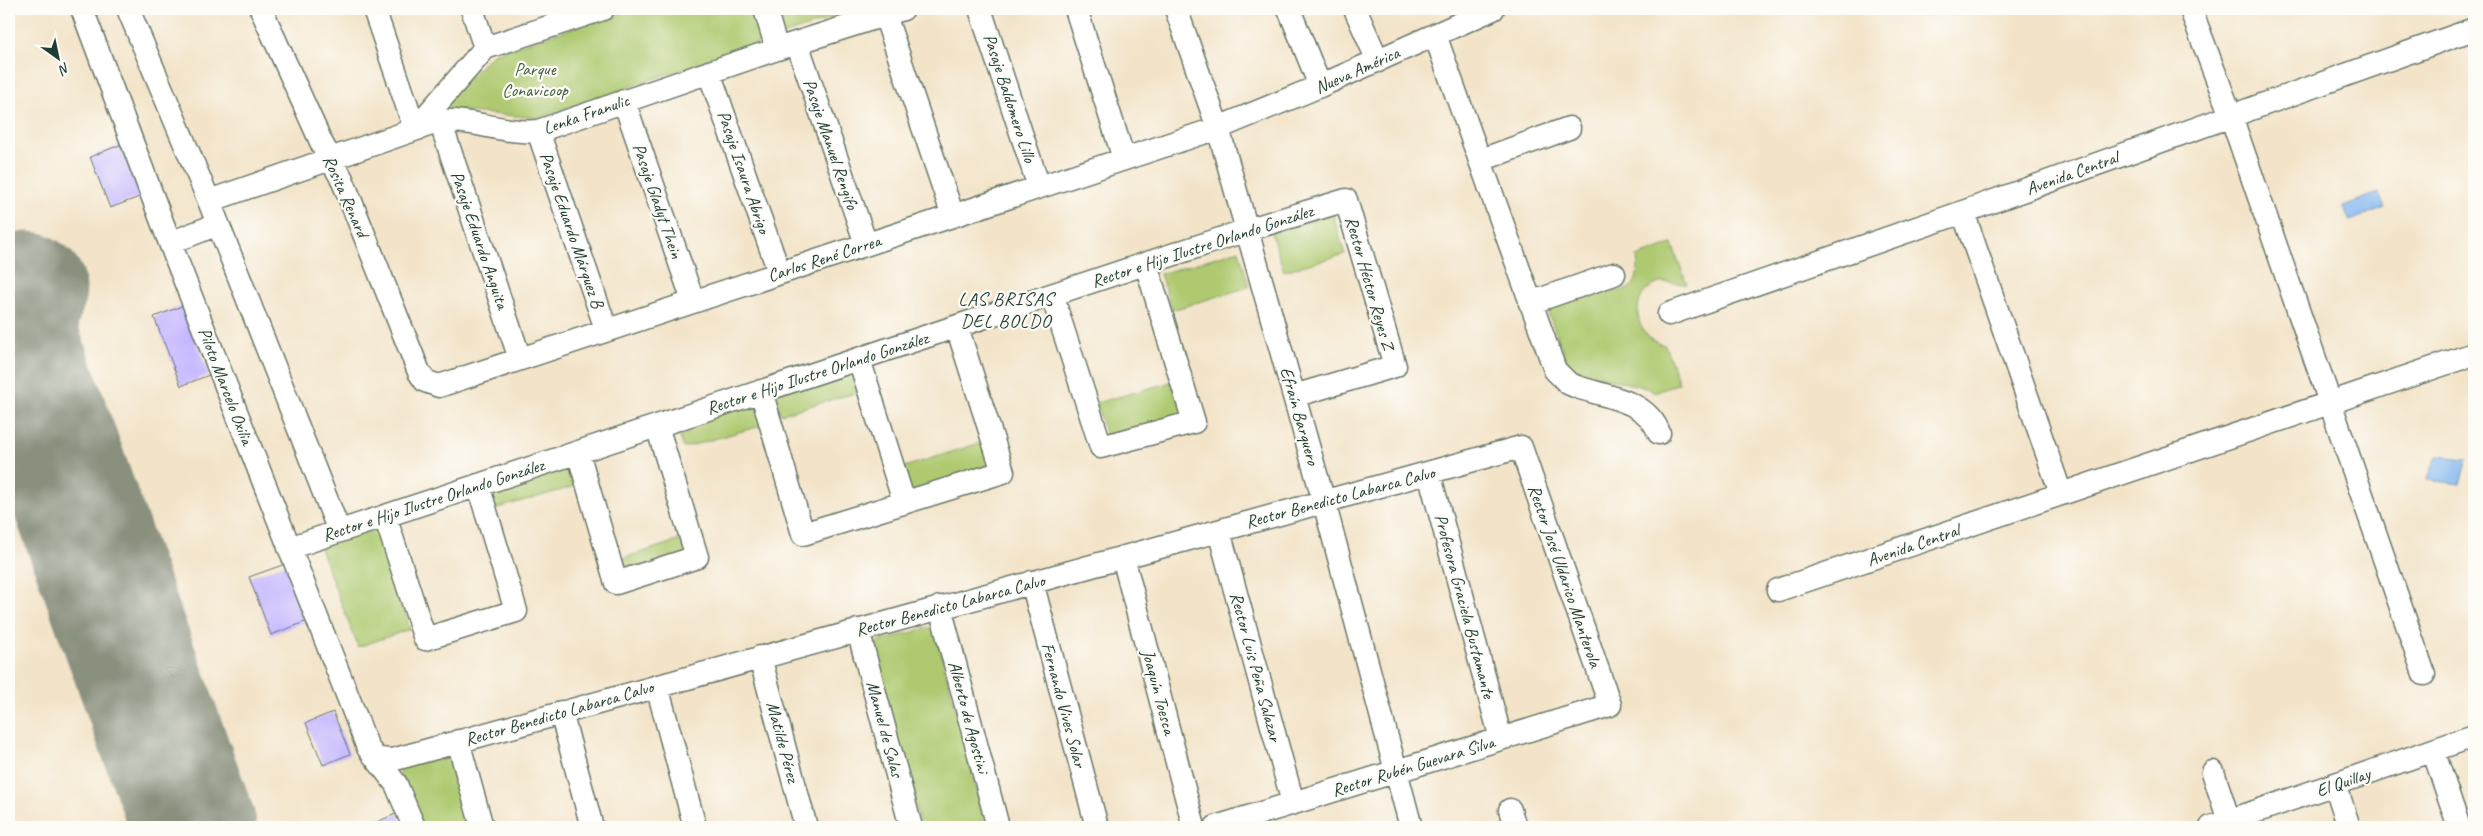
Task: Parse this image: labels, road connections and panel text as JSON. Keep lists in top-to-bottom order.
{
  "streets": {
    "street": [
      "Nueva América",
      "Pasaje Baldomero Lillo",
      "Lenka Franulic",
      "Pasaje Manuel Rengifo",
      "Pasaje Isaura Abrigo",
      "Avenida Central",
      "Rosita Renard",
      "Pasaje Gladyt Thein",
      "Pasaje Eduardo Márquez B",
      "Pasaje Eduardo Anguita",
      "Rector e Hijo Ilustre Orlando González",
      "Carlos René Correa",
      "Rector Héctor Reyes Z",
      "Piloto Marcelo Oxilia",
      "Efraín Barquero",
      "Rector Benedicto Labarca Calvo",
      "Rector José Uldarico Manterola",
      "Profesora Graciela Bustamante",
      "Rector Luis Peña Salazar",
      "Joaquín Toesca",
      "Fernando Vives Solar",
      "Alberto de Agostini",
      "Manuel de Salas",
      "Matilde Pérez",
      "Rector Rubén Guevara Silva",
      "El Quillay"
    ]
  },
  "crossings": [
    ["Nueva América", "Carlos René Correa"],
    ["Nueva América", "Efraín Barquero"],
    ["Pasaje Baldomero Lillo", "Carlos René Correa"],
    ["Lenka Franulic", "Pasaje Manuel Rengifo"],
    ["Lenka Franulic", "Pasaje Isaura Abrigo"],
    ["Lenka Franulic", "Rosita Renard"],
    ["Lenka Franulic", "Pasaje Gladyt Thein"],
    ["Lenka Franulic", "Pasaje Eduardo Márquez B"],
    ["Lenka Franulic", "Pasaje Eduardo Anguita"],
    ["Pasaje Manuel Rengifo", "Carlos René Correa"],
    ["Pasaje Isaura Abrigo", "Carlos René Correa"],
    ["Rosita Renard", "Carlos René Correa"],
    ["Pasaje Gladyt Thein", "Carlos René Correa"],
    ["Pasaje Eduardo Márquez B", "Carlos René Correa"],
    ["Pasaje Eduardo Anguita", "Carlos René Correa"],
    ["Rector e Hijo Ilustre Orlando González", "Rector Héctor Reyes Z"],
    ["Rector e Hijo Ilustre Orlando González", "Piloto Marcelo Oxilia"],
    ["Rector e Hijo Ilustre Orlando González", "Efraín Barquero"],
    ["Carlos René Correa", "Efraín Barquero"],
    ["Rector Héctor Reyes Z", "Efraín Barquero"],
    ["Piloto Marcelo Oxilia", "Rector Benedicto Labarca Calvo"],
    ["Efraín Barquero", "Rector Benedicto Labarca Calvo"],
    ["Efraín Barquero", "Rector Rubén Guevara Silva"],
    ["Rector Benedicto Labarca Calvo", "Rector José Uldarico Manterola"],
    ["Rector Benedicto Labarca Calvo", "Profesora Graciela Bustamante"],
    ["Rector Benedicto Labarca Calvo", "Rector Luis Peña Salazar"],
    ["Rector Benedicto Labarca Calvo", "Joaquín Toesca"],
    ["Rector Benedicto Labarca Calvo", "Fernando Vives Solar"],
    ["Rector Benedicto Labarca Calvo", "Alberto de Agostini"],
    ["Rector Benedicto Labarca Calvo", "Manuel de Salas"],
    ["Rector Benedicto Labarca Calvo", "Matilde Pérez"],
    ["Rector José Uldarico Manterola", "Rector Rubén Guevara Silva"],
    ["Profesora Graciela Bustamante", "Rector Rubén Guevara Silva"],
    ["Rector Luis Peña Salazar", "Rector Rubén Guevara Silva"]
  ],
  "districts": ["LAS BRISAS DEL BOLDO"],
  "parks": ["Parque Conavicoop"],
  "north": "bottom right"
}
